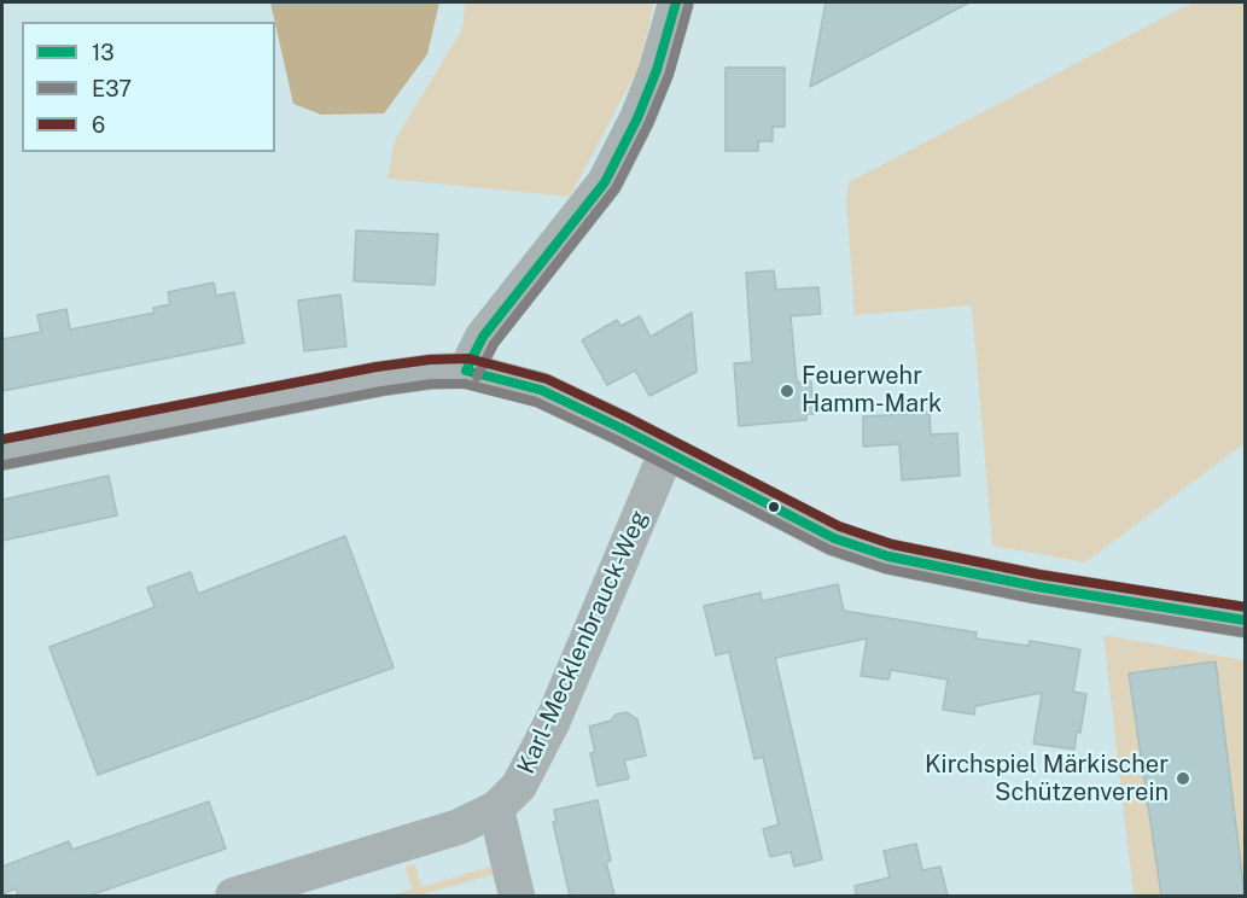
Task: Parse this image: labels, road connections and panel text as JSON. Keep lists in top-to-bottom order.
{
  "streets": {
    "street": ["Karl-Mecklenbrauck-Weg"]
  },
  "places": ["Feuerwehr Hamm-Mark", "Kirchspiel Märkischer Schützenverein"],
  "lines": ["transit line 13", "transit line E37", "transit line 6"],
  "legend": ["13", "E37", "6"]
}
